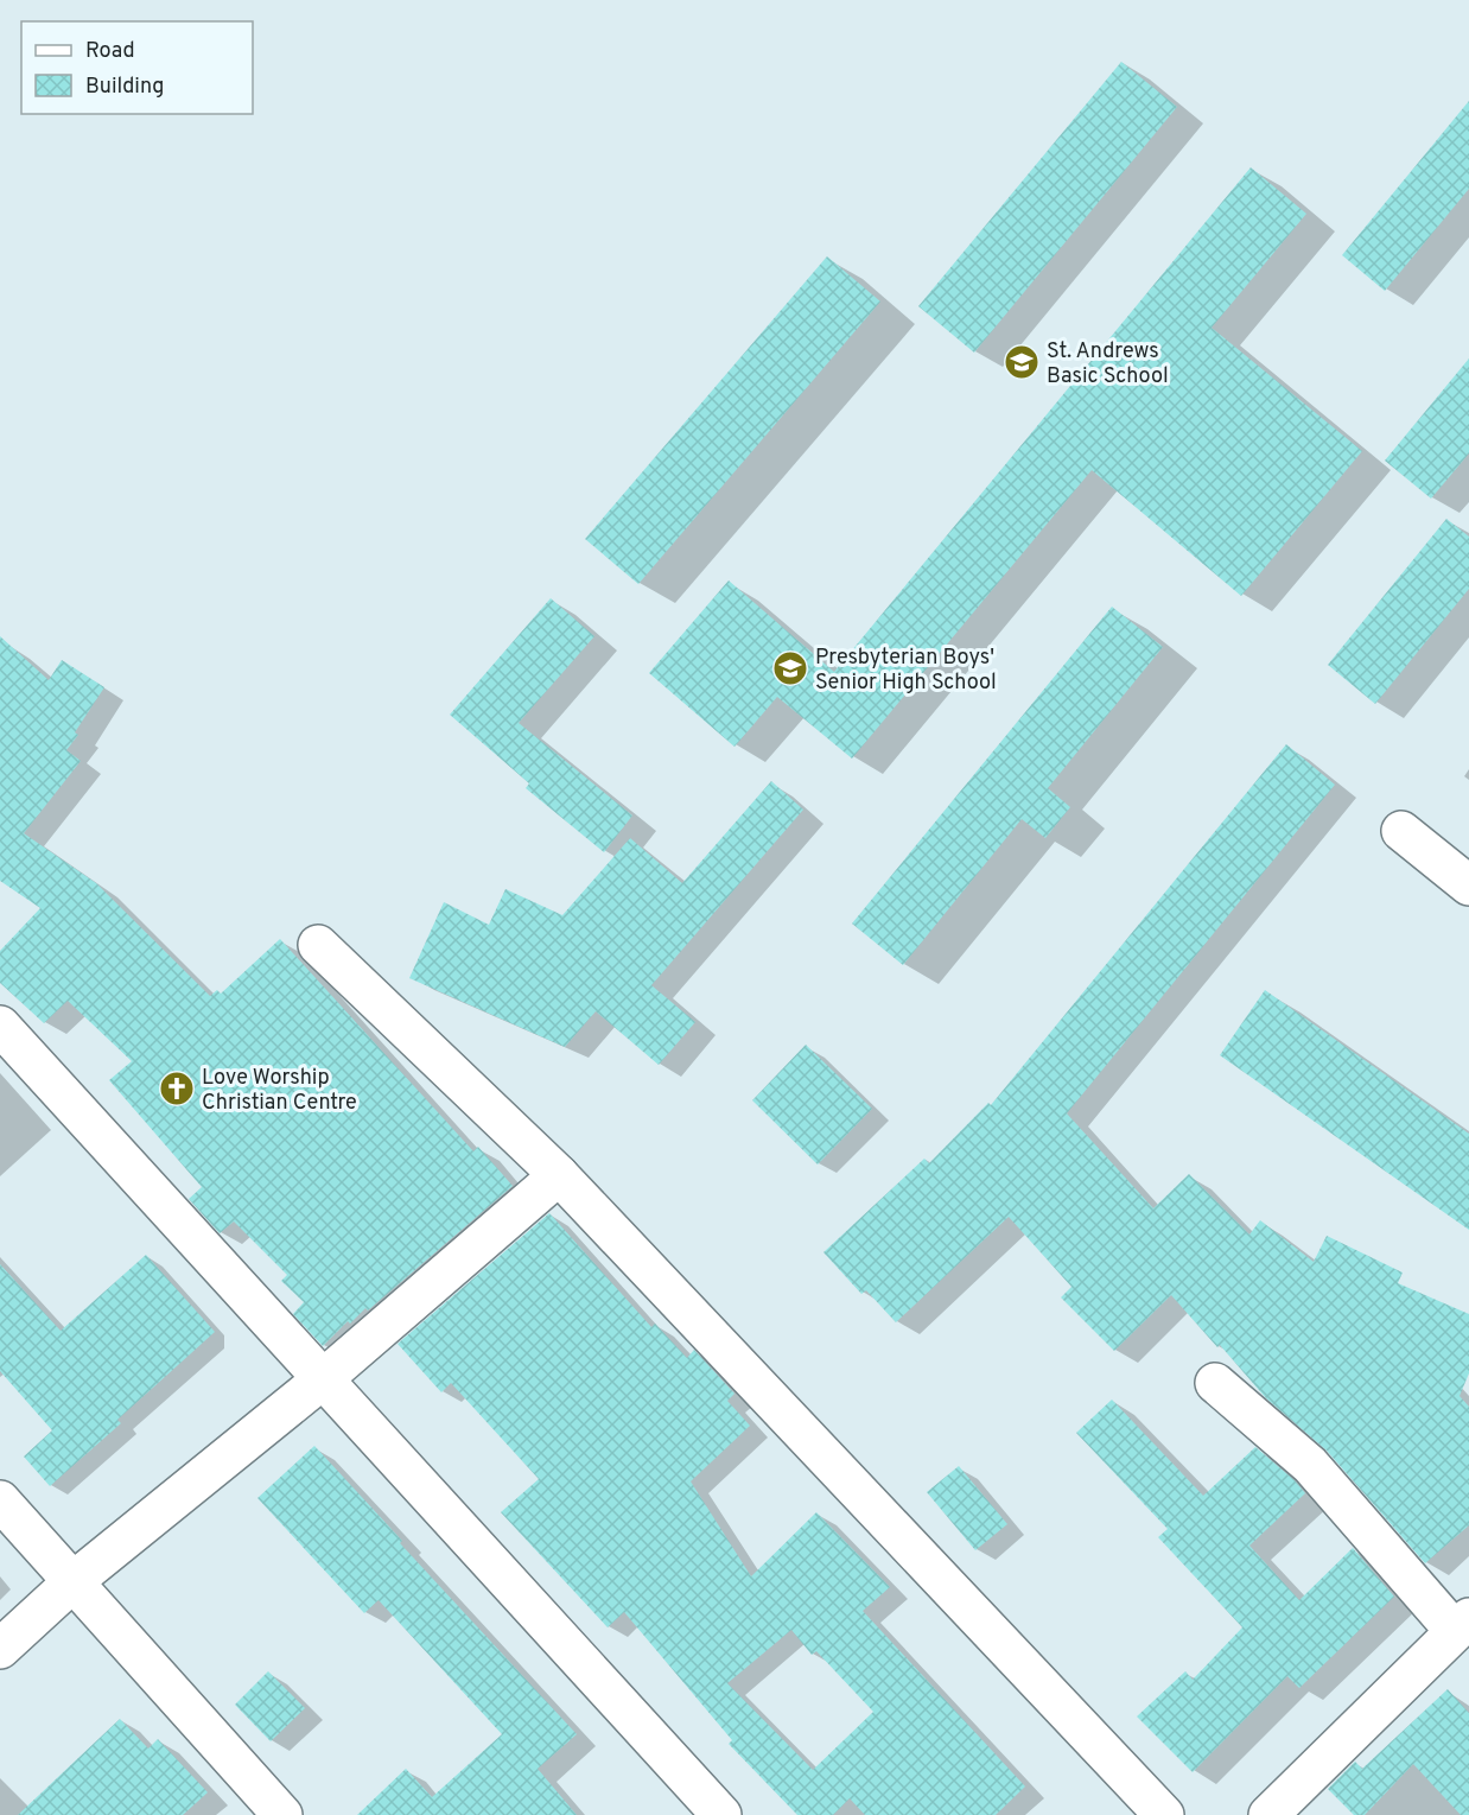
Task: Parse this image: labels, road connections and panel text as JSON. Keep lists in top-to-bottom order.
{
  "places": {
    "school or university": ["St. Andrews Basic School", "Presbyterian Boys' Senior High School"],
    "church": ["Love Worship Christian Centre"]
  },
  "legend": ["Road", "Building"]
}
